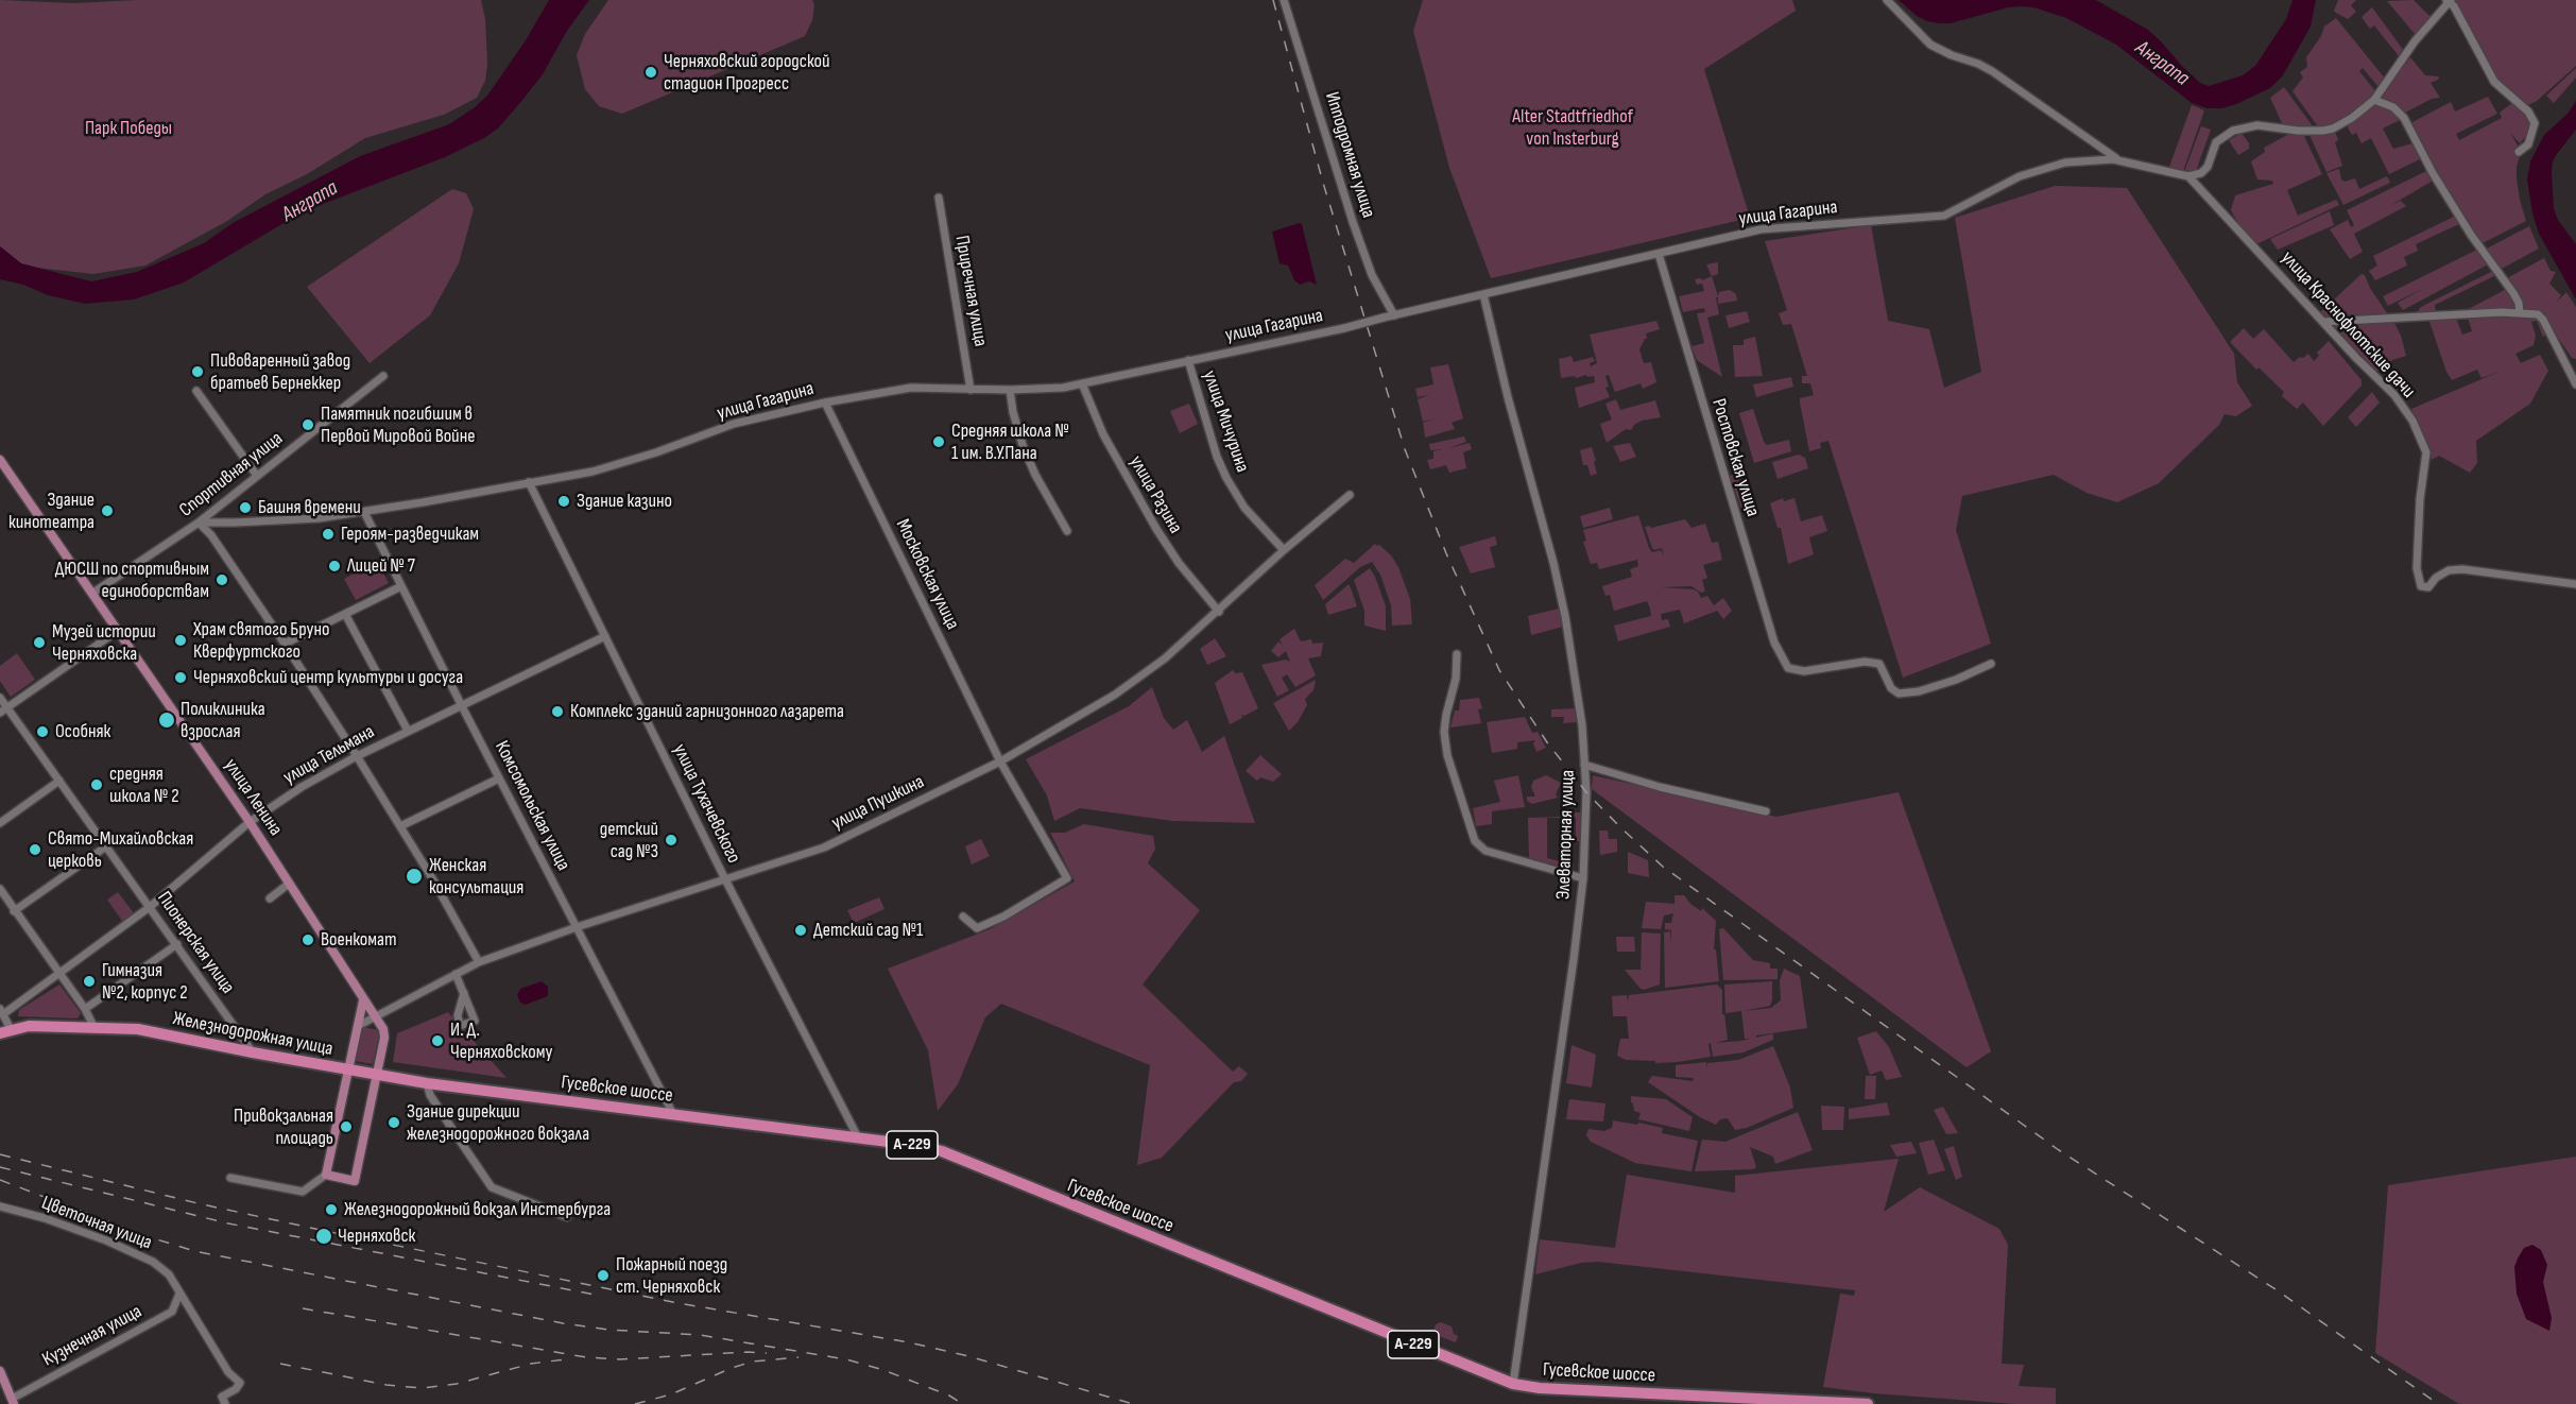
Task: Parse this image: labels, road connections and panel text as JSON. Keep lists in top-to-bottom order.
{
  "streets": {
    "highway": ["Железнодорожная улица", "Гусевское шоссе", "А-229"],
    "main road": ["улица Ленина"],
    "street": [
      "Ипподромная улица",
      "улица Гагарина",
      "Приречная улица",
      "улица Краснофлотские дачи",
      "улица Мичурина",
      "Ростовская улица",
      "Спортивная улица",
      "улица Разина",
      "Московская улица",
      "улица Тельмана",
      "улица Пушкина",
      "улица Тухачевского",
      "Комсомольская улица",
      "Элеваторная улица",
      "Пионерская улица",
      "Цветочная улица",
      "Кузнечная улица"
    ]
  },
  "crossings": [
    ["Ипподромная улица", "улица Гагарина"],
    ["улица Гагарина", "Приречная улица"],
    ["улица Гагарина", "улица Мичурина"],
    ["улица Гагарина", "Ростовская улица"],
    ["улица Гагарина", "Спортивная улица"],
    ["улица Гагарина", "улица Разина"],
    ["улица Гагарина", "Московская улица"],
    ["улица Гагарина", "улица Тухачевского"],
    ["улица Гагарина", "Комсомольская улица"],
    ["улица Гагарина", "Элеваторная улица"],
    ["улица Мичурина", "улица Пушкина"],
    ["Спортивная улица", "улица Ленина"],
    ["улица Разина", "улица Пушкина"],
    ["Московская улица", "улица Пушкина"],
    ["улица Тельмана", "улица Ленина"],
    ["улица Тельмана", "улица Тухачевского"],
    ["улица Тельмана", "Комсомольская улица"],
    ["улица Тельмана", "Пионерская улица"],
    ["улица Ленина", "улица Пушкина"],
    ["улица Ленина", "Гусевское шоссе"],
    ["улица Пушкина", "улица Тухачевского"],
    ["улица Пушкина", "Комсомольская улица"],
    ["улица Тухачевского", "Гусевское шоссе"],
    ["Комсомольская улица", "Гусевское шоссе"],
    ["Элеваторная улица", "Гусевское шоссе"],
    ["Пионерская улица", "Железнодорожная улица"],
    ["Железнодорожная улица", "Гусевское шоссе"],
    ["Цветочная улица", "Кузнечная улица"]
  ],
  "water": ["Анграпа"],
  "parks": ["Alter Stadtfriedhof von Insterburg", "Парк Победы"],
  "places": [
    "Черняховский городской стадион Прогресс",
    "Пивоваренный завод братьев Бернеккер",
    "Памятник погибшим в Первой Мировой Войне",
    "Средняя школа № 1 им. В.У.Пана",
    "Здание казино",
    "Башня времени",
    "Здание кинотеатра",
    "Героям-разведчикам",
    "Лицей № 7",
    "ДЮСШ по спортивным единоборствам",
    "Храм святого Бруно Кверфуртского",
    "Музей истории Черняховска",
    "Черняховский центр культуры и досуга",
    "Комплекс зданий гарнизонного лазарета",
    "Поликлиника взрослая",
    "Особняк",
    "средняя школа № 2",
    "детский сад №3",
    "Свято-Михайловская церковь",
    "Женская консультация",
    "Детский сад №1",
    "Военкомат",
    "Гимназия №2, корпус 2",
    "И. Д. Черняховскому",
    "Здание дирекции железнодорожного вокзала",
    "Привокзальная площадь",
    "Железнодорожный вокзал Инстербурга",
    "Черняховск",
    "Пожарный поезд ст. Черняховск"
  ]
}
